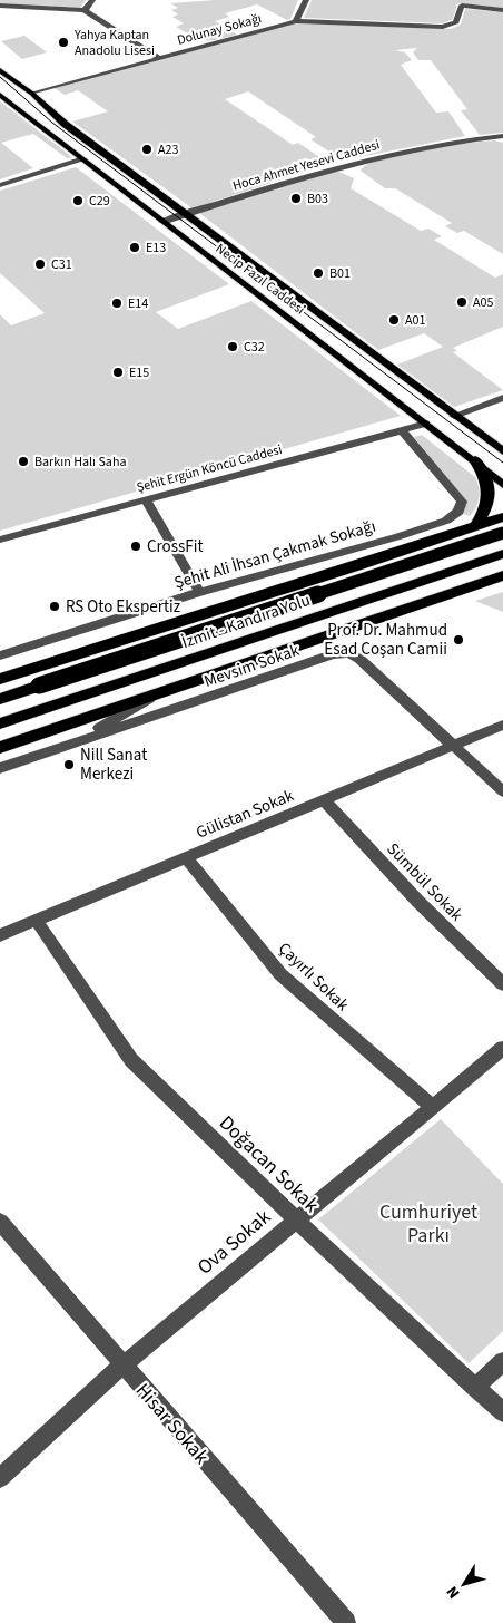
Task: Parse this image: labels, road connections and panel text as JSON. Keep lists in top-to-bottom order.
{
  "streets": {
    "highway": ["İzmit - Kandıra Yolu"],
    "main road": ["Necip Fazıl Caddesi"],
    "street": [
      "Dolunay Sokağı",
      "Hoca Ahmet Yesevi Caddesi",
      "Şehit Ergün Köncü Caddesi",
      "Şehit Ali İhsan Çakmak Sokağı",
      "Mevsim Sokak",
      "Gülistan Sokak",
      "Sümbül Sokak",
      "Çayırlı Sokak",
      "Doğacan Sokak",
      "Ova Sokak",
      "Hisar Sokak"
    ]
  },
  "crossings": [
    ["Dolunay Sokağı", "Necip Fazıl Caddesi"],
    ["Hoca Ahmet Yesevi Caddesi", "Necip Fazıl Caddesi"],
    ["Necip Fazıl Caddesi", "Şehit Ergün Köncü Caddesi"],
    ["Şehit Ergün Köncü Caddesi", "Şehit Ali İhsan Çakmak Sokağı"],
    ["Mevsim Sokak", "Gülistan Sokak"],
    ["Gülistan Sokak", "Sümbül Sokak"],
    ["Gülistan Sokak", "Çayırlı Sokak"],
    ["Gülistan Sokak", "Doğacan Sokak"],
    ["Çayırlı Sokak", "Ova Sokak"],
    ["Doğacan Sokak", "Ova Sokak"],
    ["Ova Sokak", "Hisar Sokak"]
  ],
  "parks": ["Cumhuriyet Parkı"],
  "places": [
    "Yahya Kaptan Anadolu Lisesi",
    "A23",
    "B03",
    "C29",
    "E13",
    "C31",
    "B01",
    "A05",
    "E14",
    "A01",
    "C32",
    "E15",
    "Barkın Halı Saha",
    "CrossFit",
    "RS Oto Ekspertiz",
    "Prof. Dr. Mahmud Esad Coşan Camii",
    "Nill Sanat Merkezi"
  ],
  "north": "bottom left"
}
